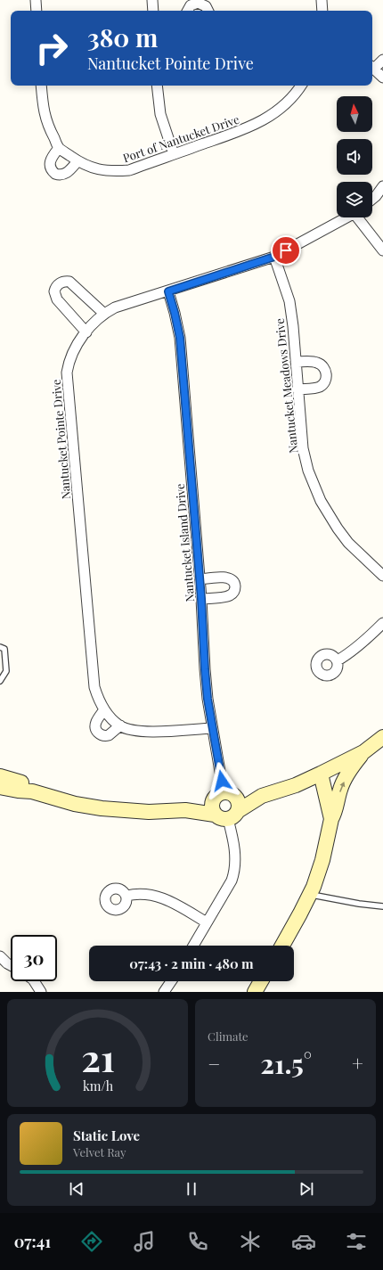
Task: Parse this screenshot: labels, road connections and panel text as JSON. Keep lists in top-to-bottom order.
{
  "streets": {
    "street": [
      "Port of Nantucket Drive",
      "Nantucket Meadows Drive",
      "Nantucket Pointe Drive",
      "Nantucket Island Drive"
    ]
  },
  "crossings": [
    ["Nantucket Meadows Drive", "Nantucket Pointe Drive"],
    ["Nantucket Pointe Drive", "Nantucket Island Drive"]
  ],
  "north": "top",
  "page": {
    "turn": ["380 m", "Nantucket Pointe Drive"],
    "limit": "30",
    "trip": "07:43 · 2 min · 480 m",
    "tile": "Climate",
    "heat": ["−", "21.5°", "+"],
    "song": ["Static Love", "Velvet Ray"],
    "tabs": "07:41",
    "gauge": ["21", "km/h"]
  }
}
